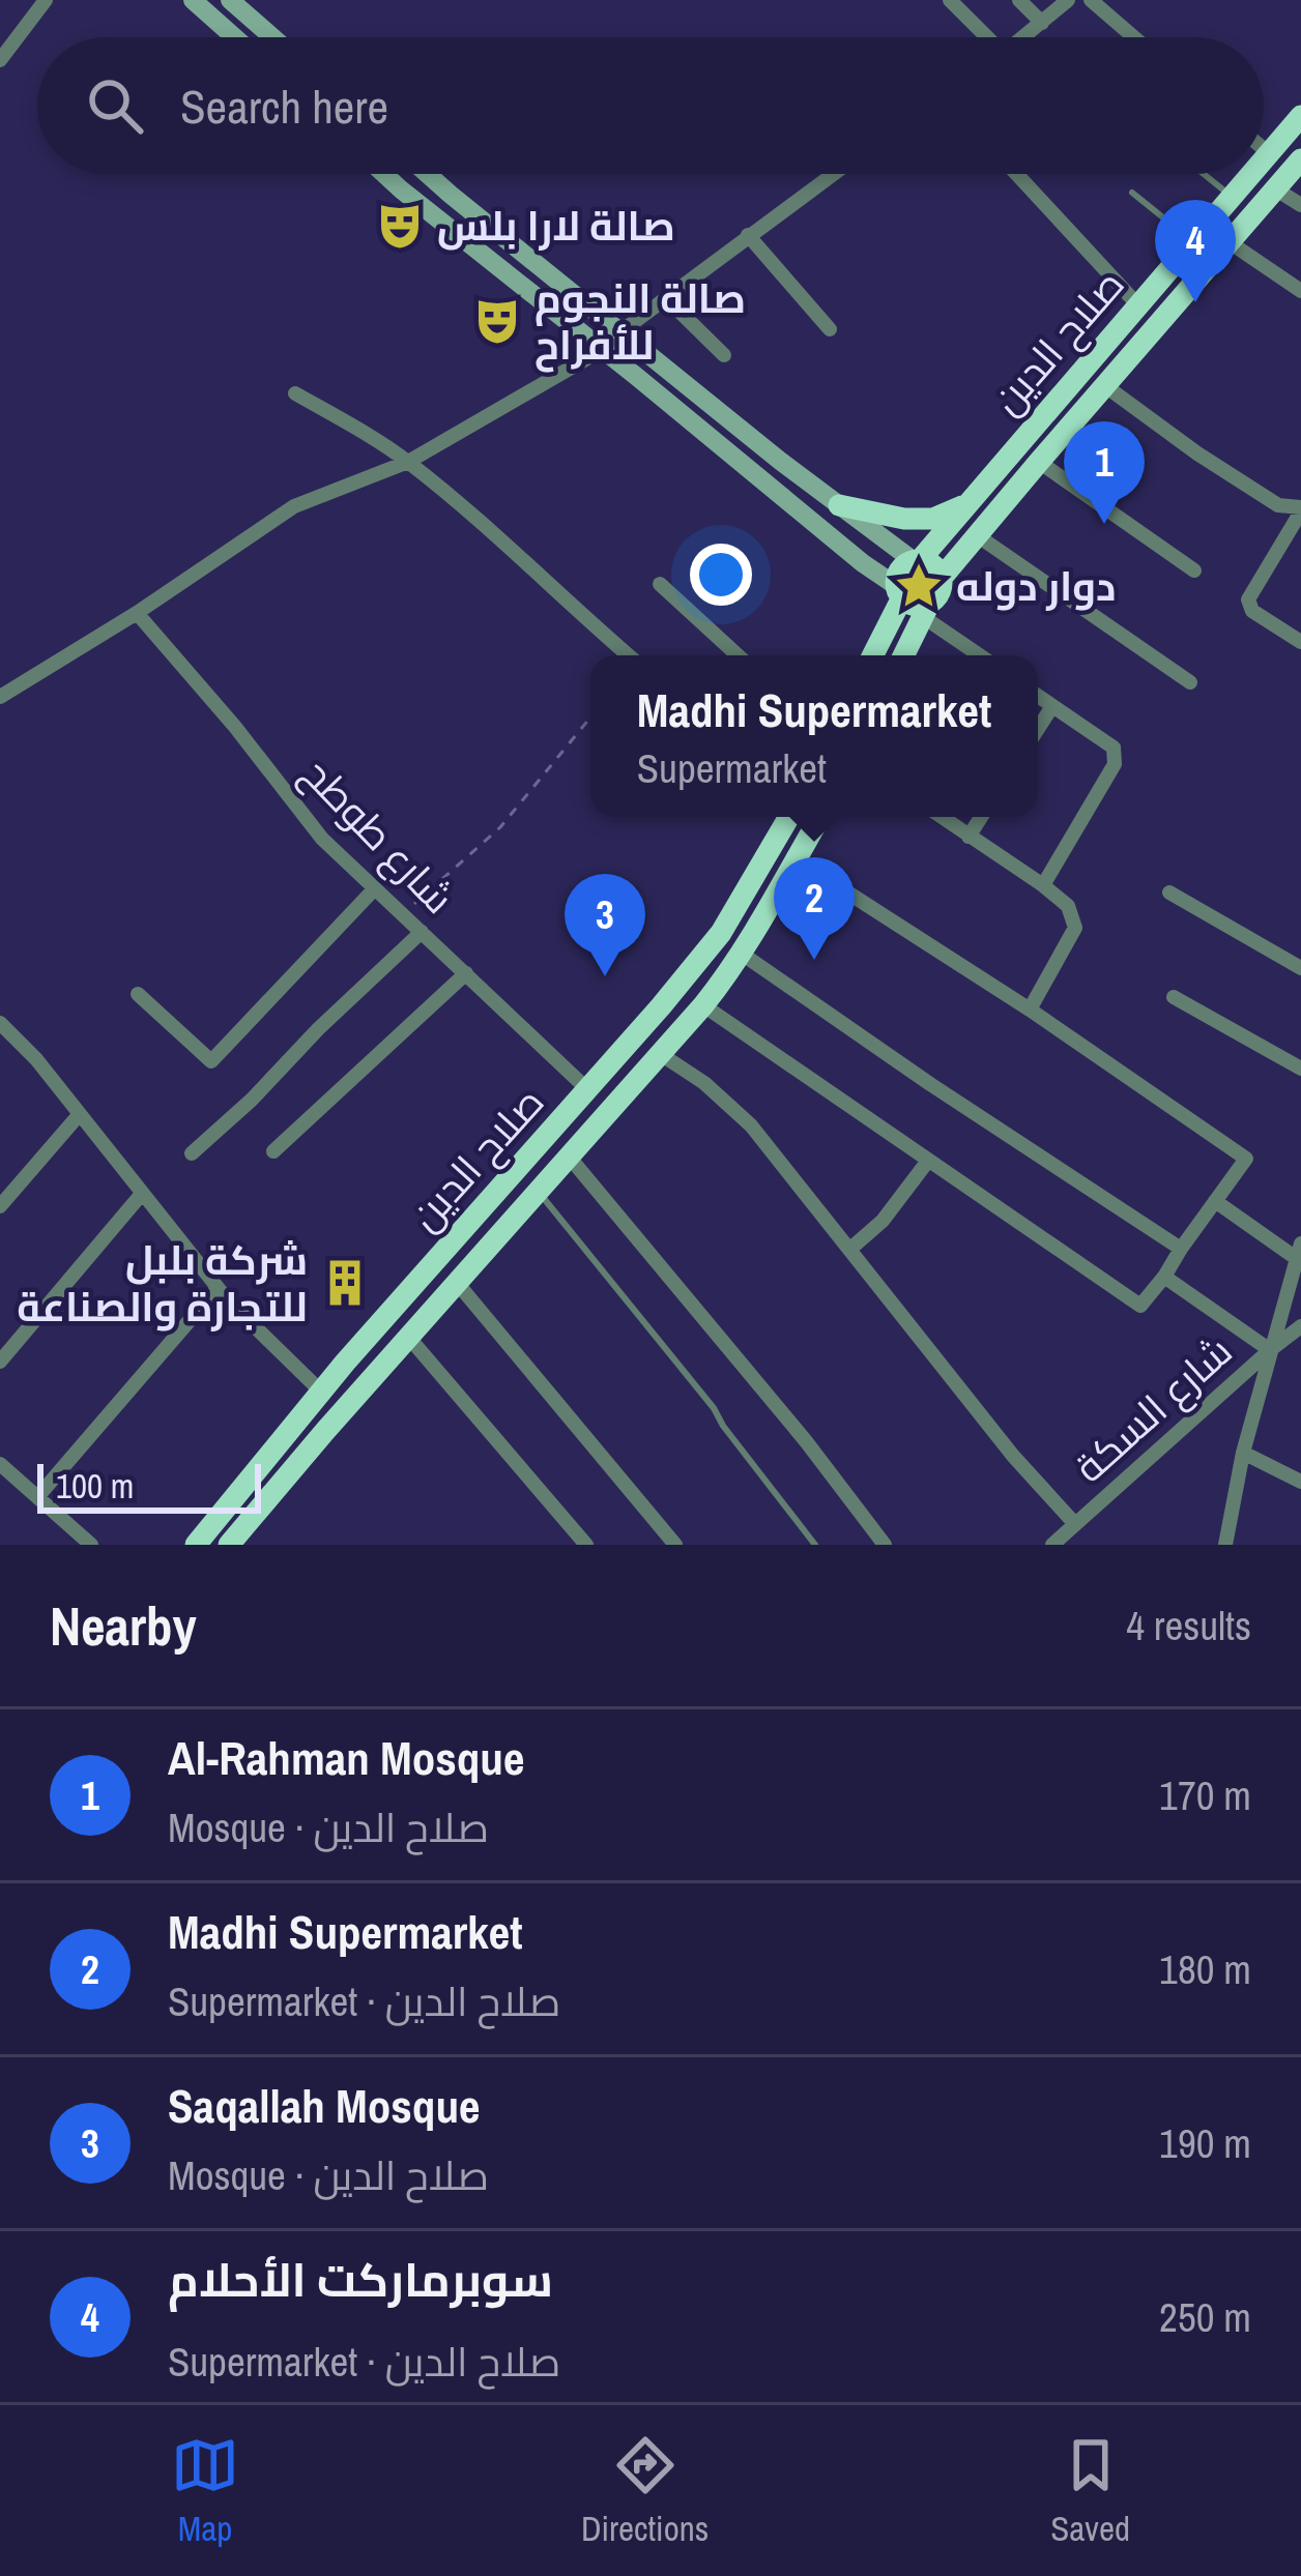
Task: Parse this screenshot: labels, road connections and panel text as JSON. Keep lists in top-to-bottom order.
{
  "streets": {
    "highway": ["صلاح الدين"],
    "street": ["شارع طوطح", "شارع السكة"]
  },
  "crossings": [
    ["صلاح الدين", "شارع طوطح"]
  ],
  "places": {
    "theatre": ["صالة لارا بلس", "صالة النجوم للأفراح"],
    "place": ["دوار دوله"],
    "building": ["شركة بلبل للتجارة والصناعة"]
  },
  "scale_bar": "100 m",
  "page": {
    "search": "Search here",
    "pins": [
      "4",
      "1",
      "2",
      "3"
    ],
    "popup": ["Madhi Supermarket", "Supermarket"],
    "scale": "100 m",
    "heading": ["Nearby", "4 results"],
    "list": [
      {
        "mark": "1",
        "name": "Al-Rahman Mosque",
        "note": "Mosque · صلاح الدين",
        "value": "170 m"
      },
      {
        "mark": "2",
        "name": "Madhi Supermarket",
        "note": "Supermarket · صلاح الدين",
        "value": "180 m"
      },
      {
        "mark": "3",
        "name": "Saqallah Mosque",
        "note": "Mosque · صلاح الدين",
        "value": "190 m"
      },
      {
        "mark": "4",
        "name": "سوبرماركت الأحلام",
        "note": "Supermarket · صلاح الدين",
        "value": "250 m"
      }
    ],
    "nav": ["Map", "Directions", "Saved"]
  }
}
